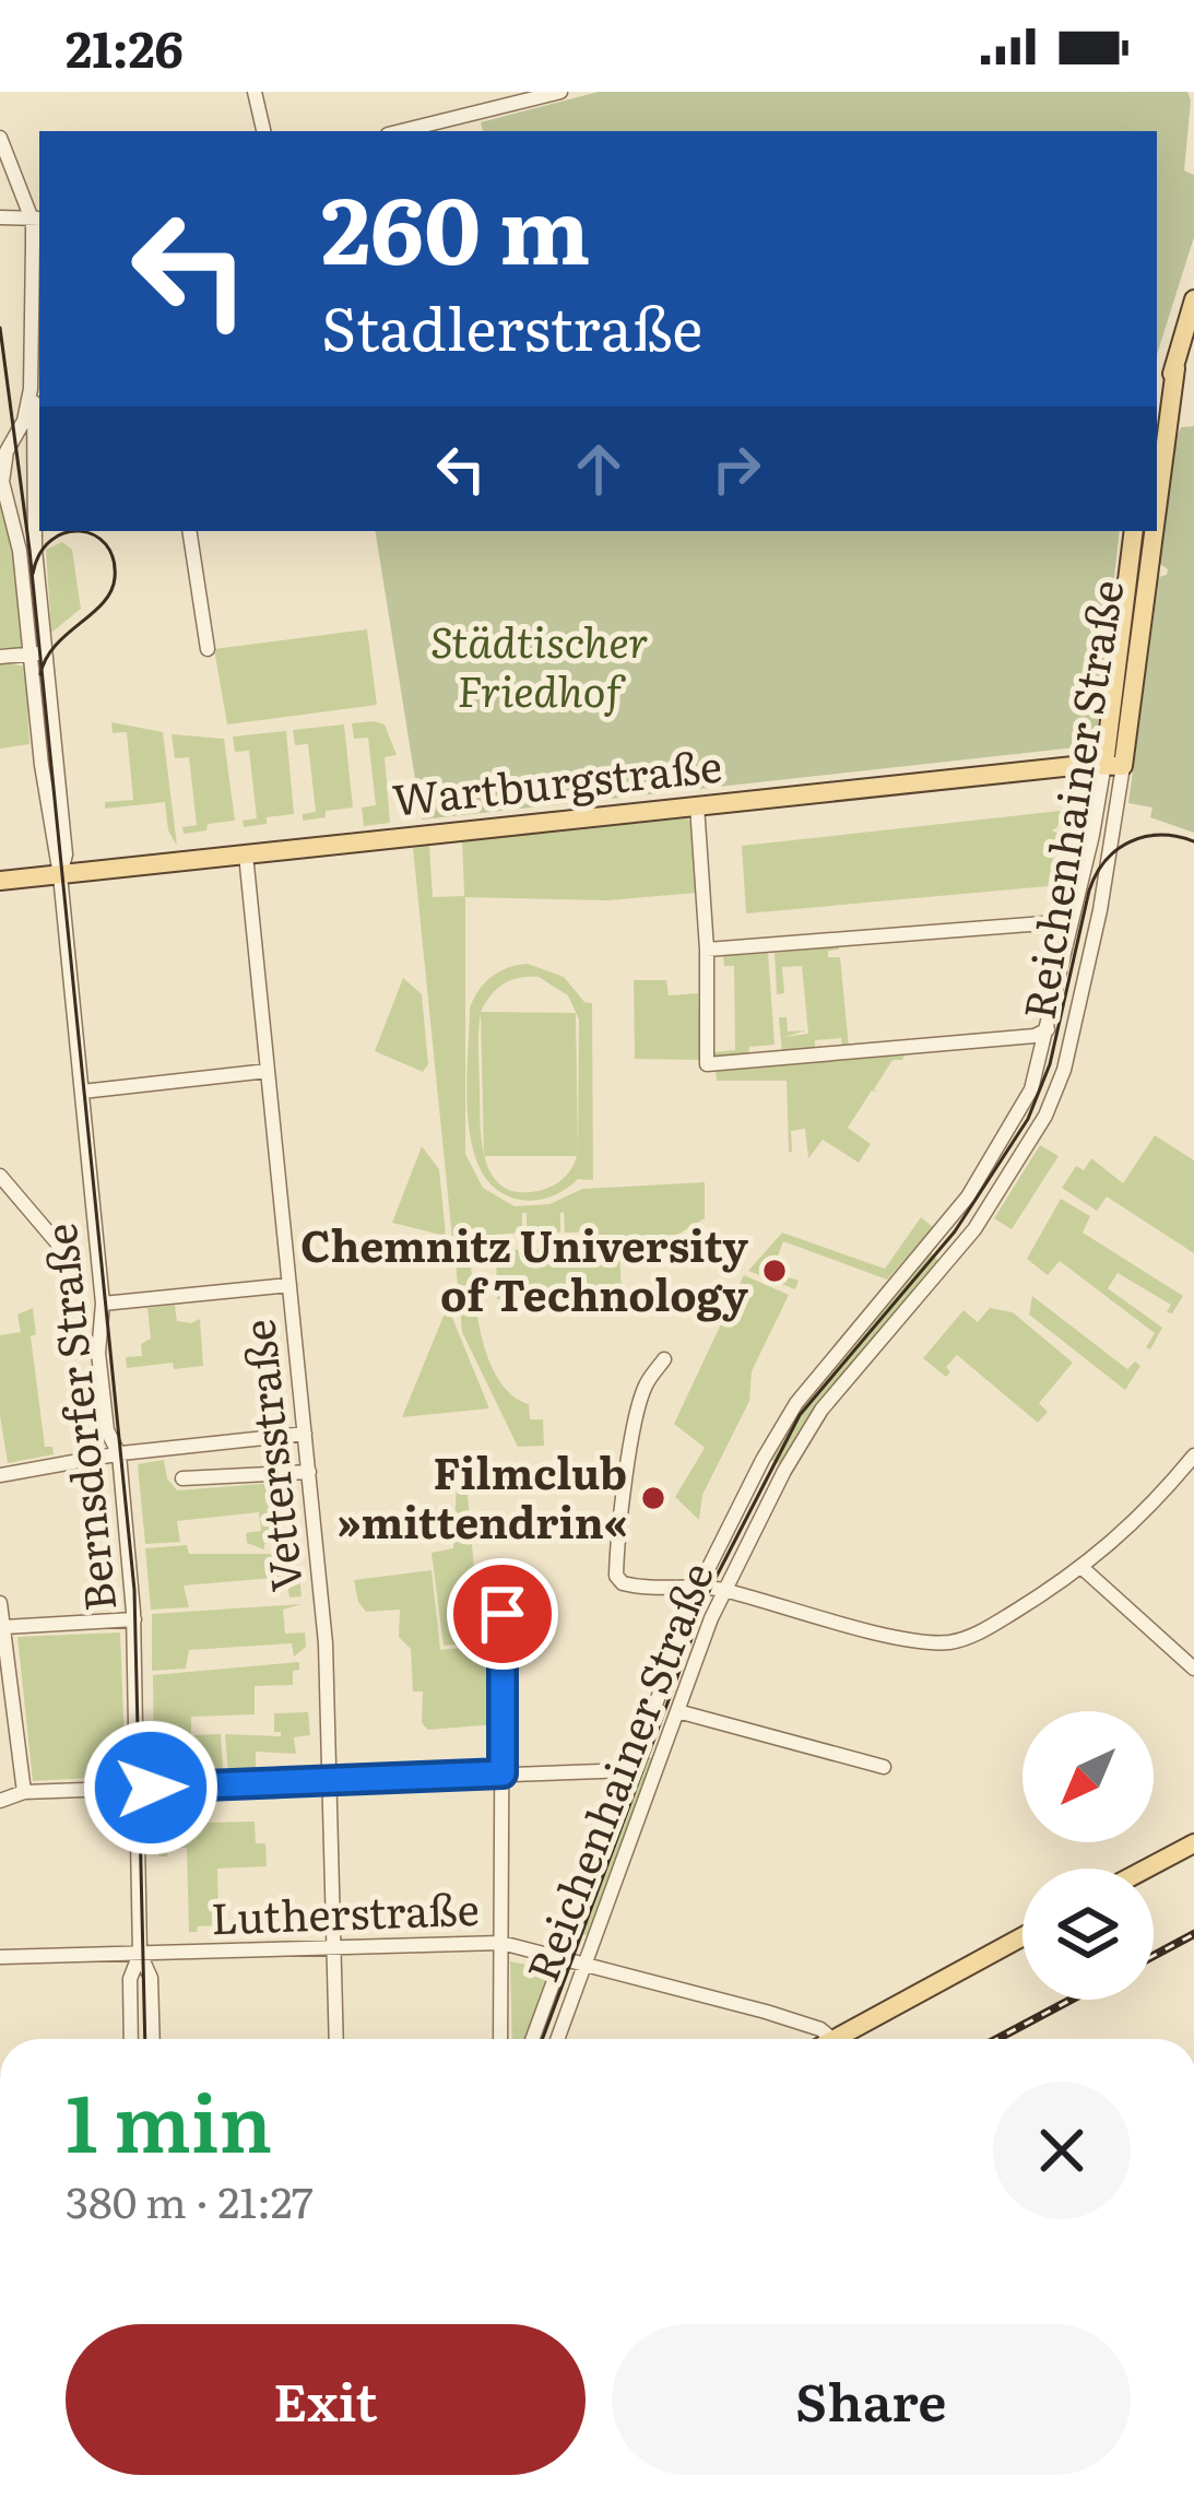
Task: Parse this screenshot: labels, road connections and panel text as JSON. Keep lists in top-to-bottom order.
{
  "streets": {
    "main road": ["Wartburgstraße", "Reichenhainer Straße"],
    "street": ["Bernsdorfer Straße", "Vettersstraße", "Lutherstraße"]
  },
  "crossings": [
    ["Wartburgstraße", "Reichenhainer Straße"],
    ["Wartburgstraße", "Bernsdorfer Straße"],
    ["Wartburgstraße", "Vettersstraße"],
    ["Reichenhainer Straße", "Lutherstraße"],
    ["Bernsdorfer Straße", "Lutherstraße"],
    ["Vettersstraße", "Lutherstraße"]
  ],
  "parks": ["Städtischer Friedhof"],
  "places": ["Chemnitz University of Technology", "Filmclub »mittendrin«"],
  "north": "bottom left",
  "page": {
    "status": "21:26",
    "turn": ["260 m", "Stadlerstraße"],
    "heading": ["1 min", "380 m · 21:27"],
    "buttons": ["Exit", "Share"]
  }
}
